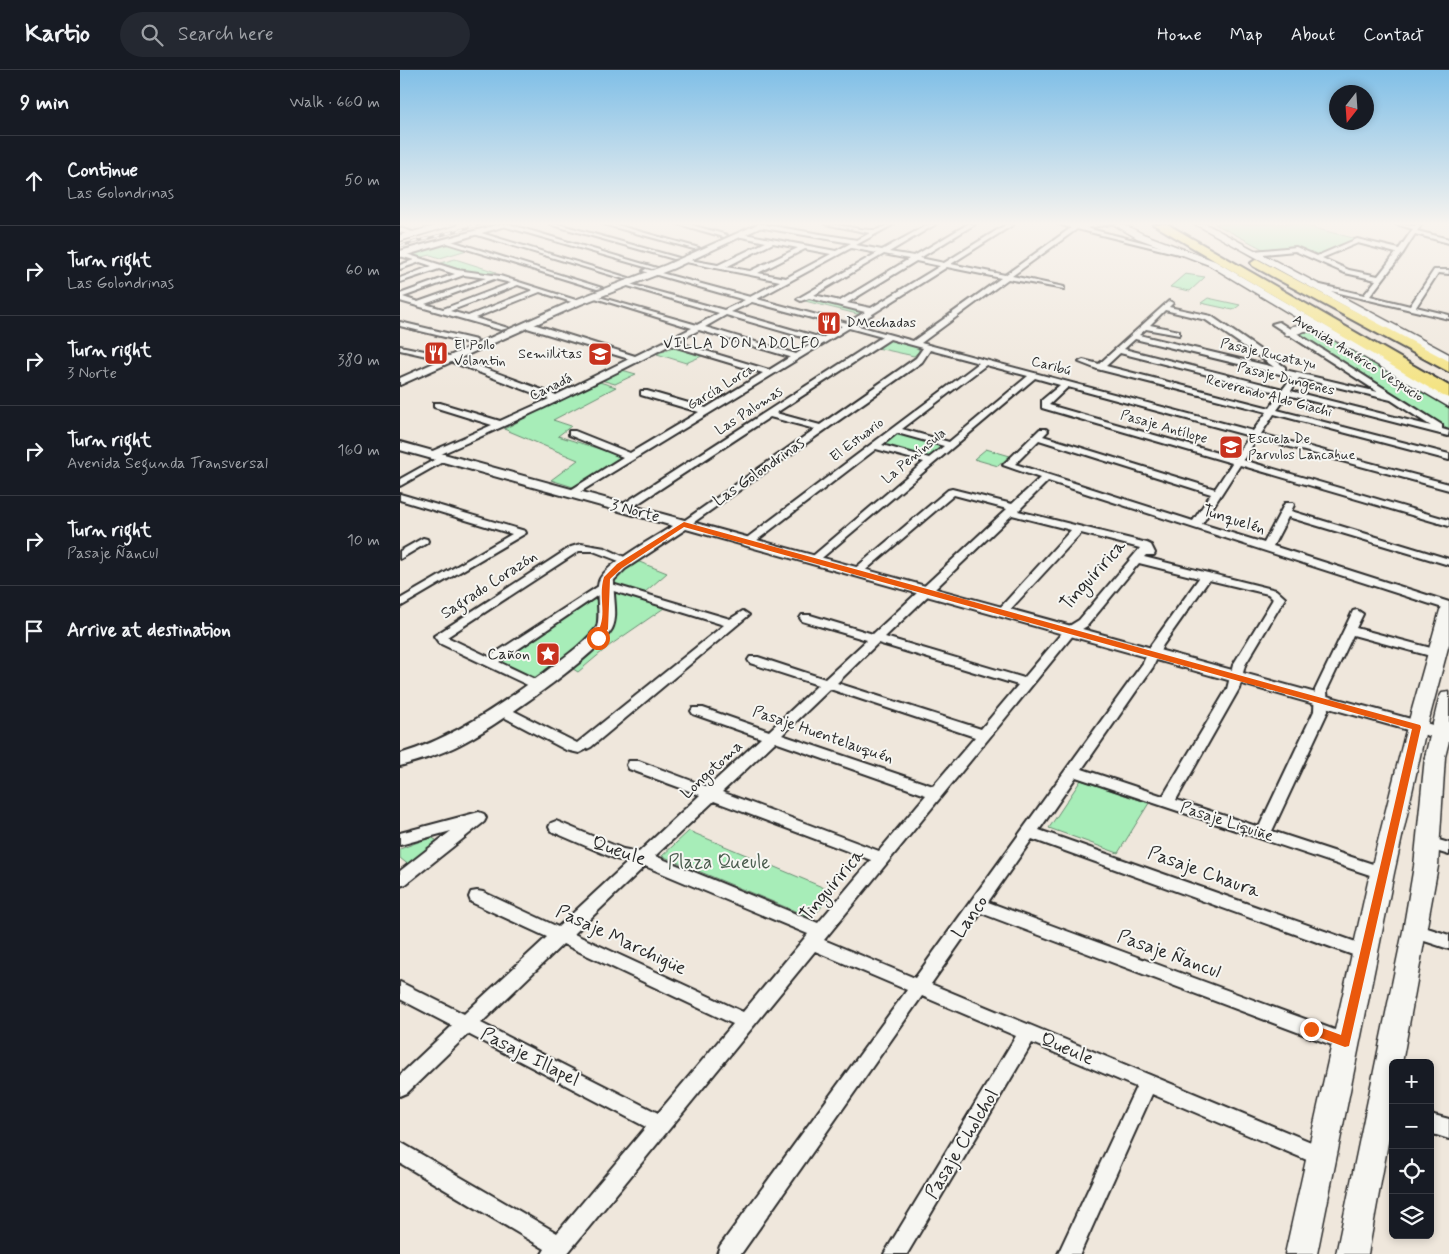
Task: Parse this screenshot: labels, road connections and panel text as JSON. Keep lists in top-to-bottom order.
{
  "streets": {
    "main road": ["Avenida Américo Vespucio"],
    "street": [
      "Pasaje Rucatayu",
      "Caribú",
      "Pasaje Dungenes",
      "Canadá",
      "García Lorca",
      "Reverendo Aldo Giachi",
      "Las Palomas",
      "Pasaje Antílope",
      "El Estuario",
      "La Península",
      "Las Golondrinas",
      "3 Norte",
      "Tunquelén",
      "Tinguiririca",
      "Sagrado Corazón",
      "Pasaje Huentelauquén",
      "Longotoma",
      "Pasaje Liquiñe",
      "Queule",
      "Pasaje Chaura",
      "Lanco",
      "Pasaje Marchigüe",
      "Pasaje Ñancul",
      "Pasaje Illapel",
      "Pasaje Cholchol"
    ]
  },
  "crossings": [
    ["Pasaje Rucatayu", "Avenida Américo Vespucio"],
    ["Avenida Américo Vespucio", "Pasaje Dungenes"],
    ["Caribú", "Canadá"],
    ["Caribú", "García Lorca"],
    ["Caribú", "Las Palomas"],
    ["Caribú", "Pasaje Antílope"],
    ["Caribú", "El Estuario"],
    ["Caribú", "La Península"],
    ["Caribú", "Las Golondrinas"],
    ["Canadá", "3 Norte"],
    ["García Lorca", "3 Norte"],
    ["Las Palomas", "3 Norte"],
    ["El Estuario", "3 Norte"],
    ["La Península", "3 Norte"],
    ["Las Golondrinas", "3 Norte"],
    ["Las Golondrinas", "Sagrado Corazón"],
    ["3 Norte", "Tinguiririca"],
    ["3 Norte", "Longotoma"],
    ["3 Norte", "Lanco"],
    ["Tunquelén", "Longotoma"],
    ["Tinguiririca", "Pasaje Huentelauquén"],
    ["Tinguiririca", "Queule"],
    ["Tinguiririca", "Pasaje Marchigüe"],
    ["Tinguiririca", "Pasaje Illapel"],
    ["Pasaje Huentelauquén", "Longotoma"],
    ["Longotoma", "Queule"],
    ["Longotoma", "Pasaje Marchigüe"],
    ["Longotoma", "Pasaje Illapel"],
    ["Pasaje Liquiñe", "Lanco"],
    ["Queule", "Lanco"],
    ["Queule", "Pasaje Cholchol"],
    ["Pasaje Chaura", "Lanco"],
    ["Lanco", "Pasaje Ñancul"]
  ],
  "districts": ["VILLA DON ADOLFO"],
  "parks": ["Plaza Queule"],
  "places": {
    "restaurant": ["DMechadas", "El Pollo Volantin"],
    "school or university": ["Semillitas", "Escuela De Parvulos Lancahue"],
    "place": ["Cañon"]
  },
  "north": "bottom",
  "page": {
    "header": "Kartio",
    "search": "Search here",
    "nav": [
      "Home",
      "Map",
      "About",
      "Contact"
    ],
    "heading": ["9 min", "Walk · 660 m"],
    "list": [
      ["Continue", "Las Golondrinas", "50 m"],
      ["Turn right", "Las Golondrinas", "60 m"],
      ["Turn right", "3 Norte", "380 m"],
      ["Turn right", "Avenida Segunda Transversal", "160 m"],
      ["Turn right", "Pasaje Ñancul", "10 m"],
      "Arrive at destination"
    ],
    "map_buttons": ["+", "−"]
  }
}
